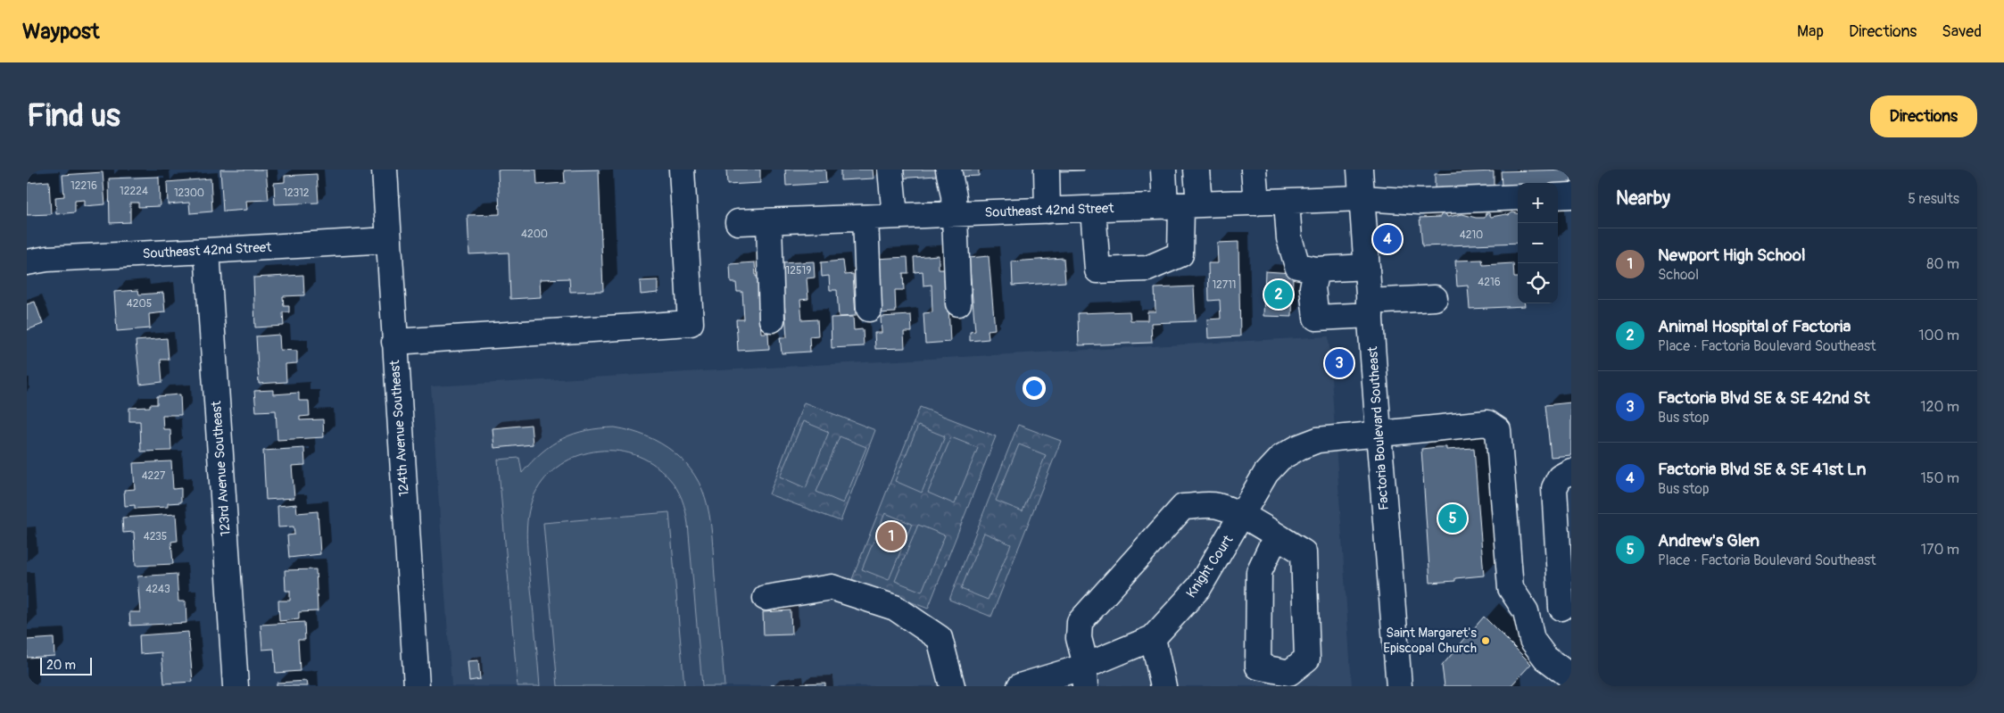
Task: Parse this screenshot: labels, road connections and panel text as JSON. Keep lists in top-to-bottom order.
{
  "streets": {
    "street": [
      "Southeast 42nd Street",
      "124th Avenue Southeast",
      "Factoria Boulevard Southeast",
      "123rd Avenue Southeast",
      "Knight Court"
    ]
  },
  "crossings": [
    ["Southeast 42nd Street", "124th Avenue Southeast"],
    ["Southeast 42nd Street", "Factoria Boulevard Southeast"],
    ["Southeast 42nd Street", "123rd Avenue Southeast"],
    ["Factoria Boulevard Southeast", "Knight Court"]
  ],
  "places": ["Saint Margaret's Episcopal Church"],
  "house_numbers": [
    "12216",
    "12224",
    "12300",
    "12312",
    "4200",
    "4210",
    "12519",
    "4216",
    "12711",
    "4205",
    "4227",
    "4235",
    "4243"
  ],
  "scale_bar": "20 m",
  "page": {
    "header": "Waypost",
    "nav": ["Map", "Directions", "Saved"],
    "buttons": "Directions",
    "title": "Find us",
    "heading": ["Nearby", "5 results"],
    "map_buttons": ["+", "−"],
    "pins": [
      "4",
      "2",
      "3",
      "5",
      "1"
    ],
    "list": [
      {
        "mark": "1",
        "name": "Newport High School",
        "note": "School",
        "value": "80 m"
      },
      {
        "mark": "2",
        "name": "Animal Hospital of Factoria",
        "note": "Place · Factoria Boulevard Southeast",
        "value": "100 m"
      },
      {
        "mark": "3",
        "name": "Factoria Blvd SE & SE 42nd St",
        "note": "Bus stop",
        "value": "120 m"
      },
      {
        "mark": "4",
        "name": "Factoria Blvd SE & SE 41st Ln",
        "note": "Bus stop",
        "value": "150 m"
      },
      {
        "mark": "5",
        "name": "Andrew's Glen",
        "note": "Place · Factoria Boulevard Southeast",
        "value": "170 m"
      }
    ],
    "scale": "20 m"
  }
}
